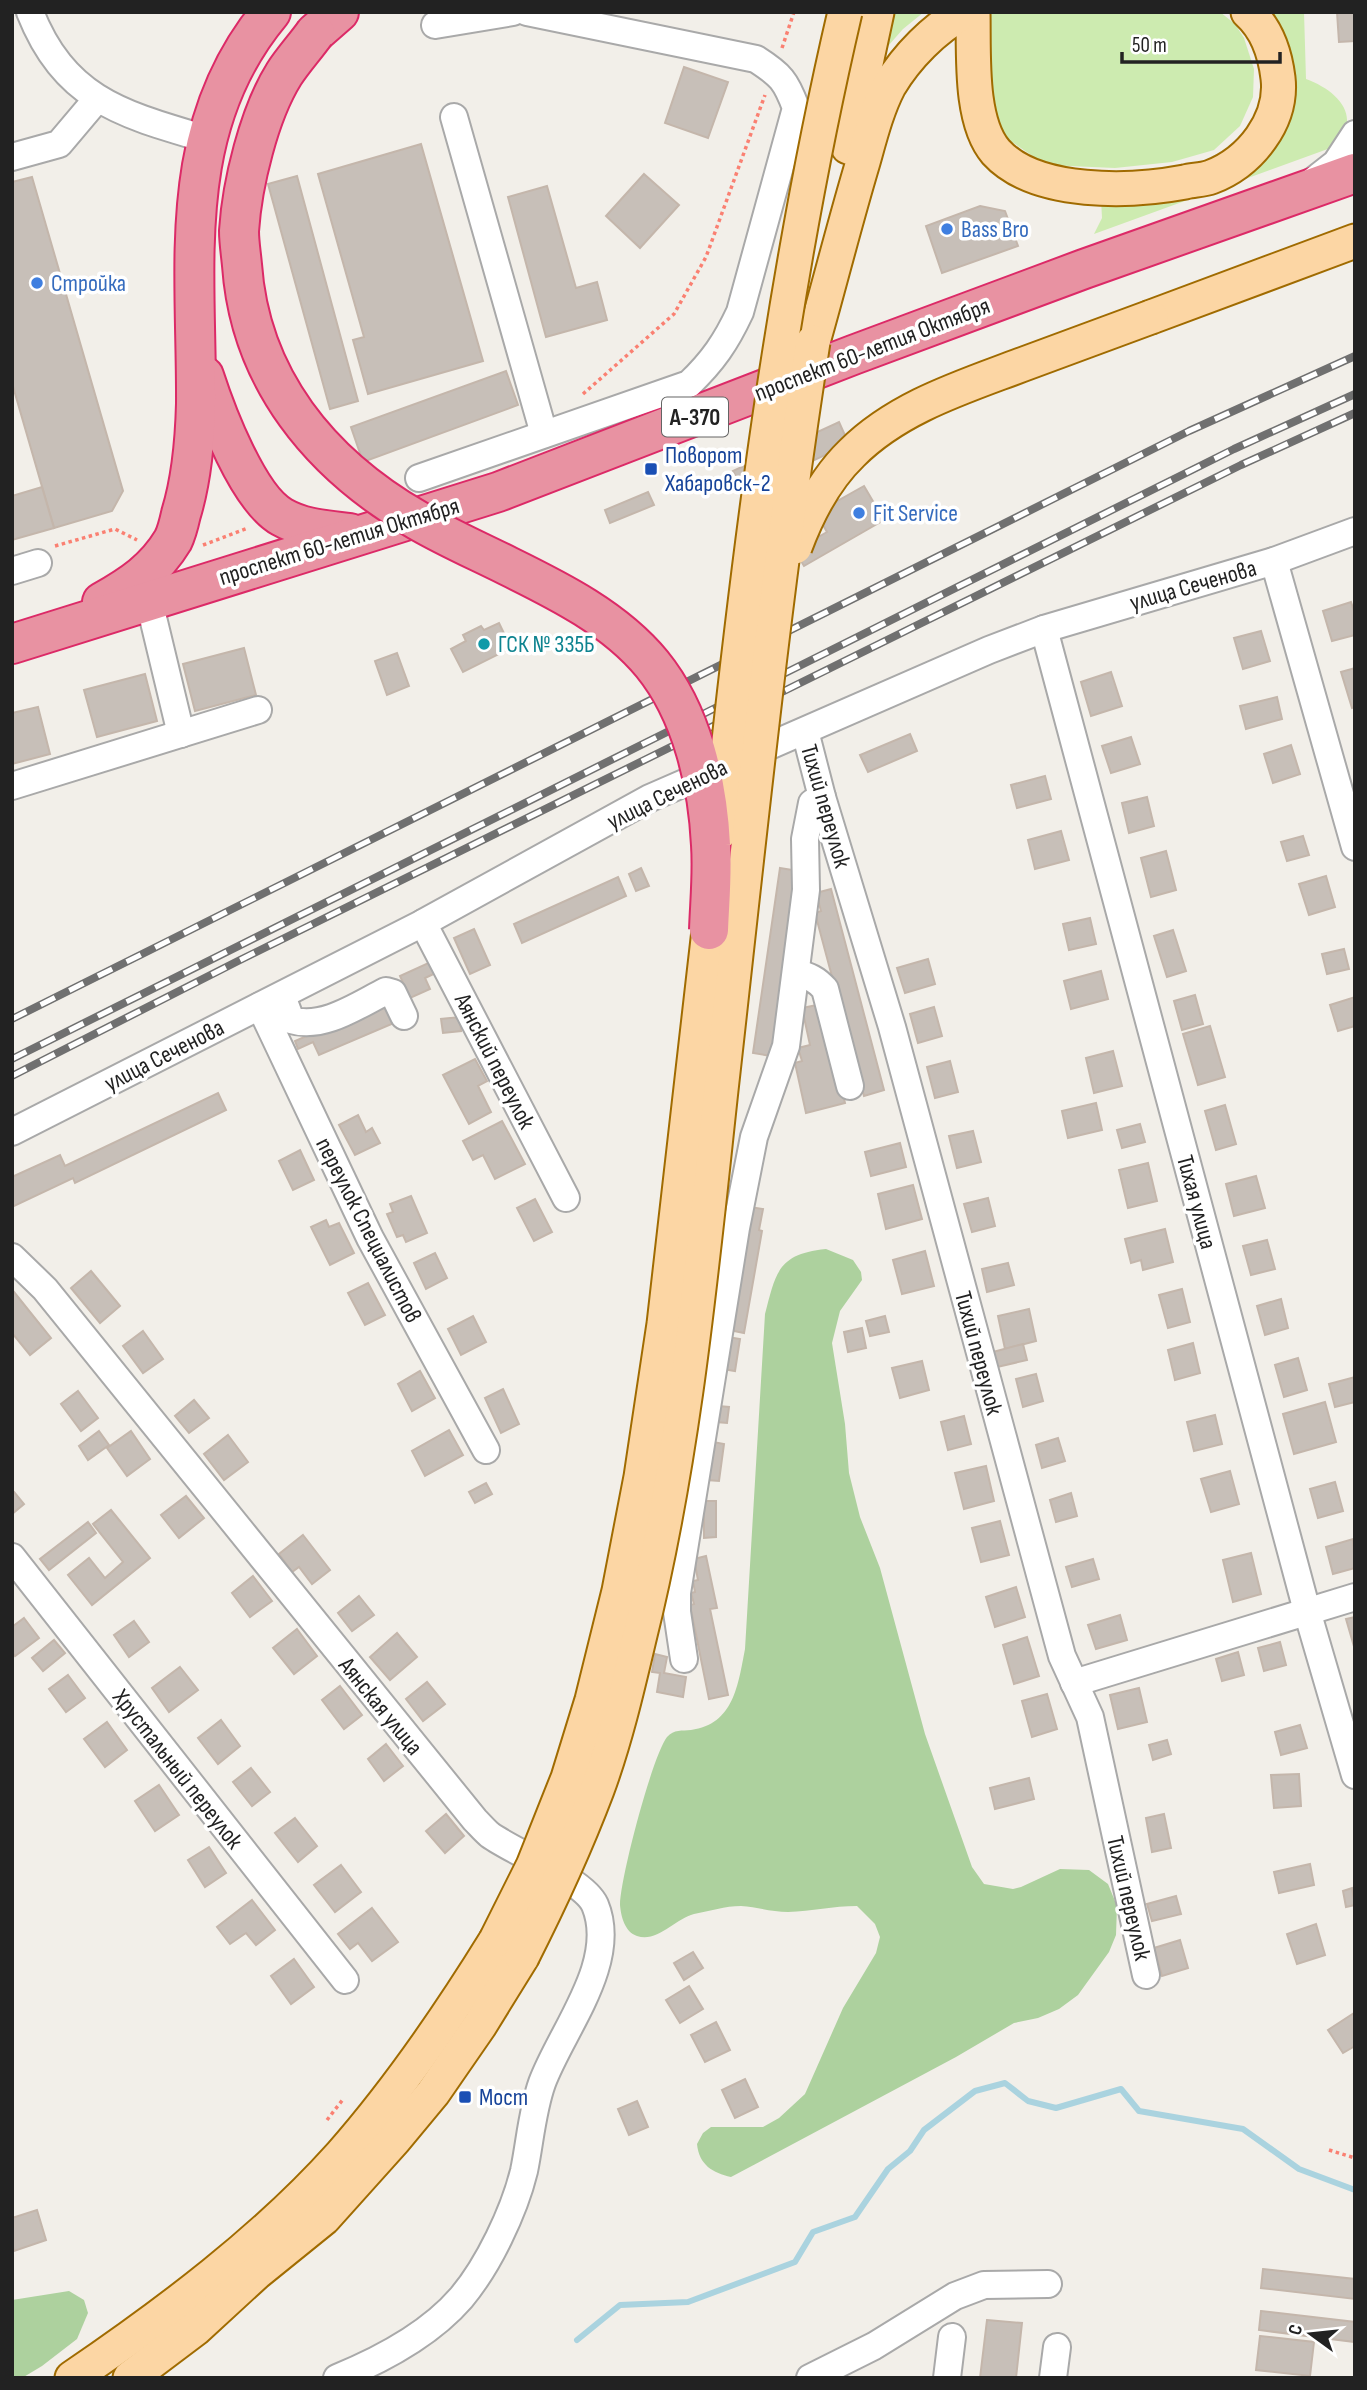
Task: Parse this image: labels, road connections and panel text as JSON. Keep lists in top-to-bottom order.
{
  "streets": {
    "highway": ["проспект 60-летия Октября", "А-370"],
    "street": [
      "улица Сеченова",
      "Тихий переулок",
      "Аянский переулок",
      "Тихая улица",
      "переулок Специалистов",
      "Аянская улица",
      "Хрустальный переулок"
    ]
  },
  "crossings": [
    ["проспект 60-летия Октября", "А-370"],
    ["улица Сеченова", "Тихий переулок"],
    ["улица Сеченова", "Аянский переулок"],
    ["улица Сеченова", "Тихая улица"],
    ["улица Сеченова", "переулок Специалистов"]
  ],
  "places": {
    "other": [
      "Bass Bro",
      "Стройка",
      "Fit Service",
      "ГСК № 335Б"
    ],
    "transit": ["Поворот Хабаровск-2", "Мост"]
  },
  "scale_bar": "50 m",
  "north": "left"
}
